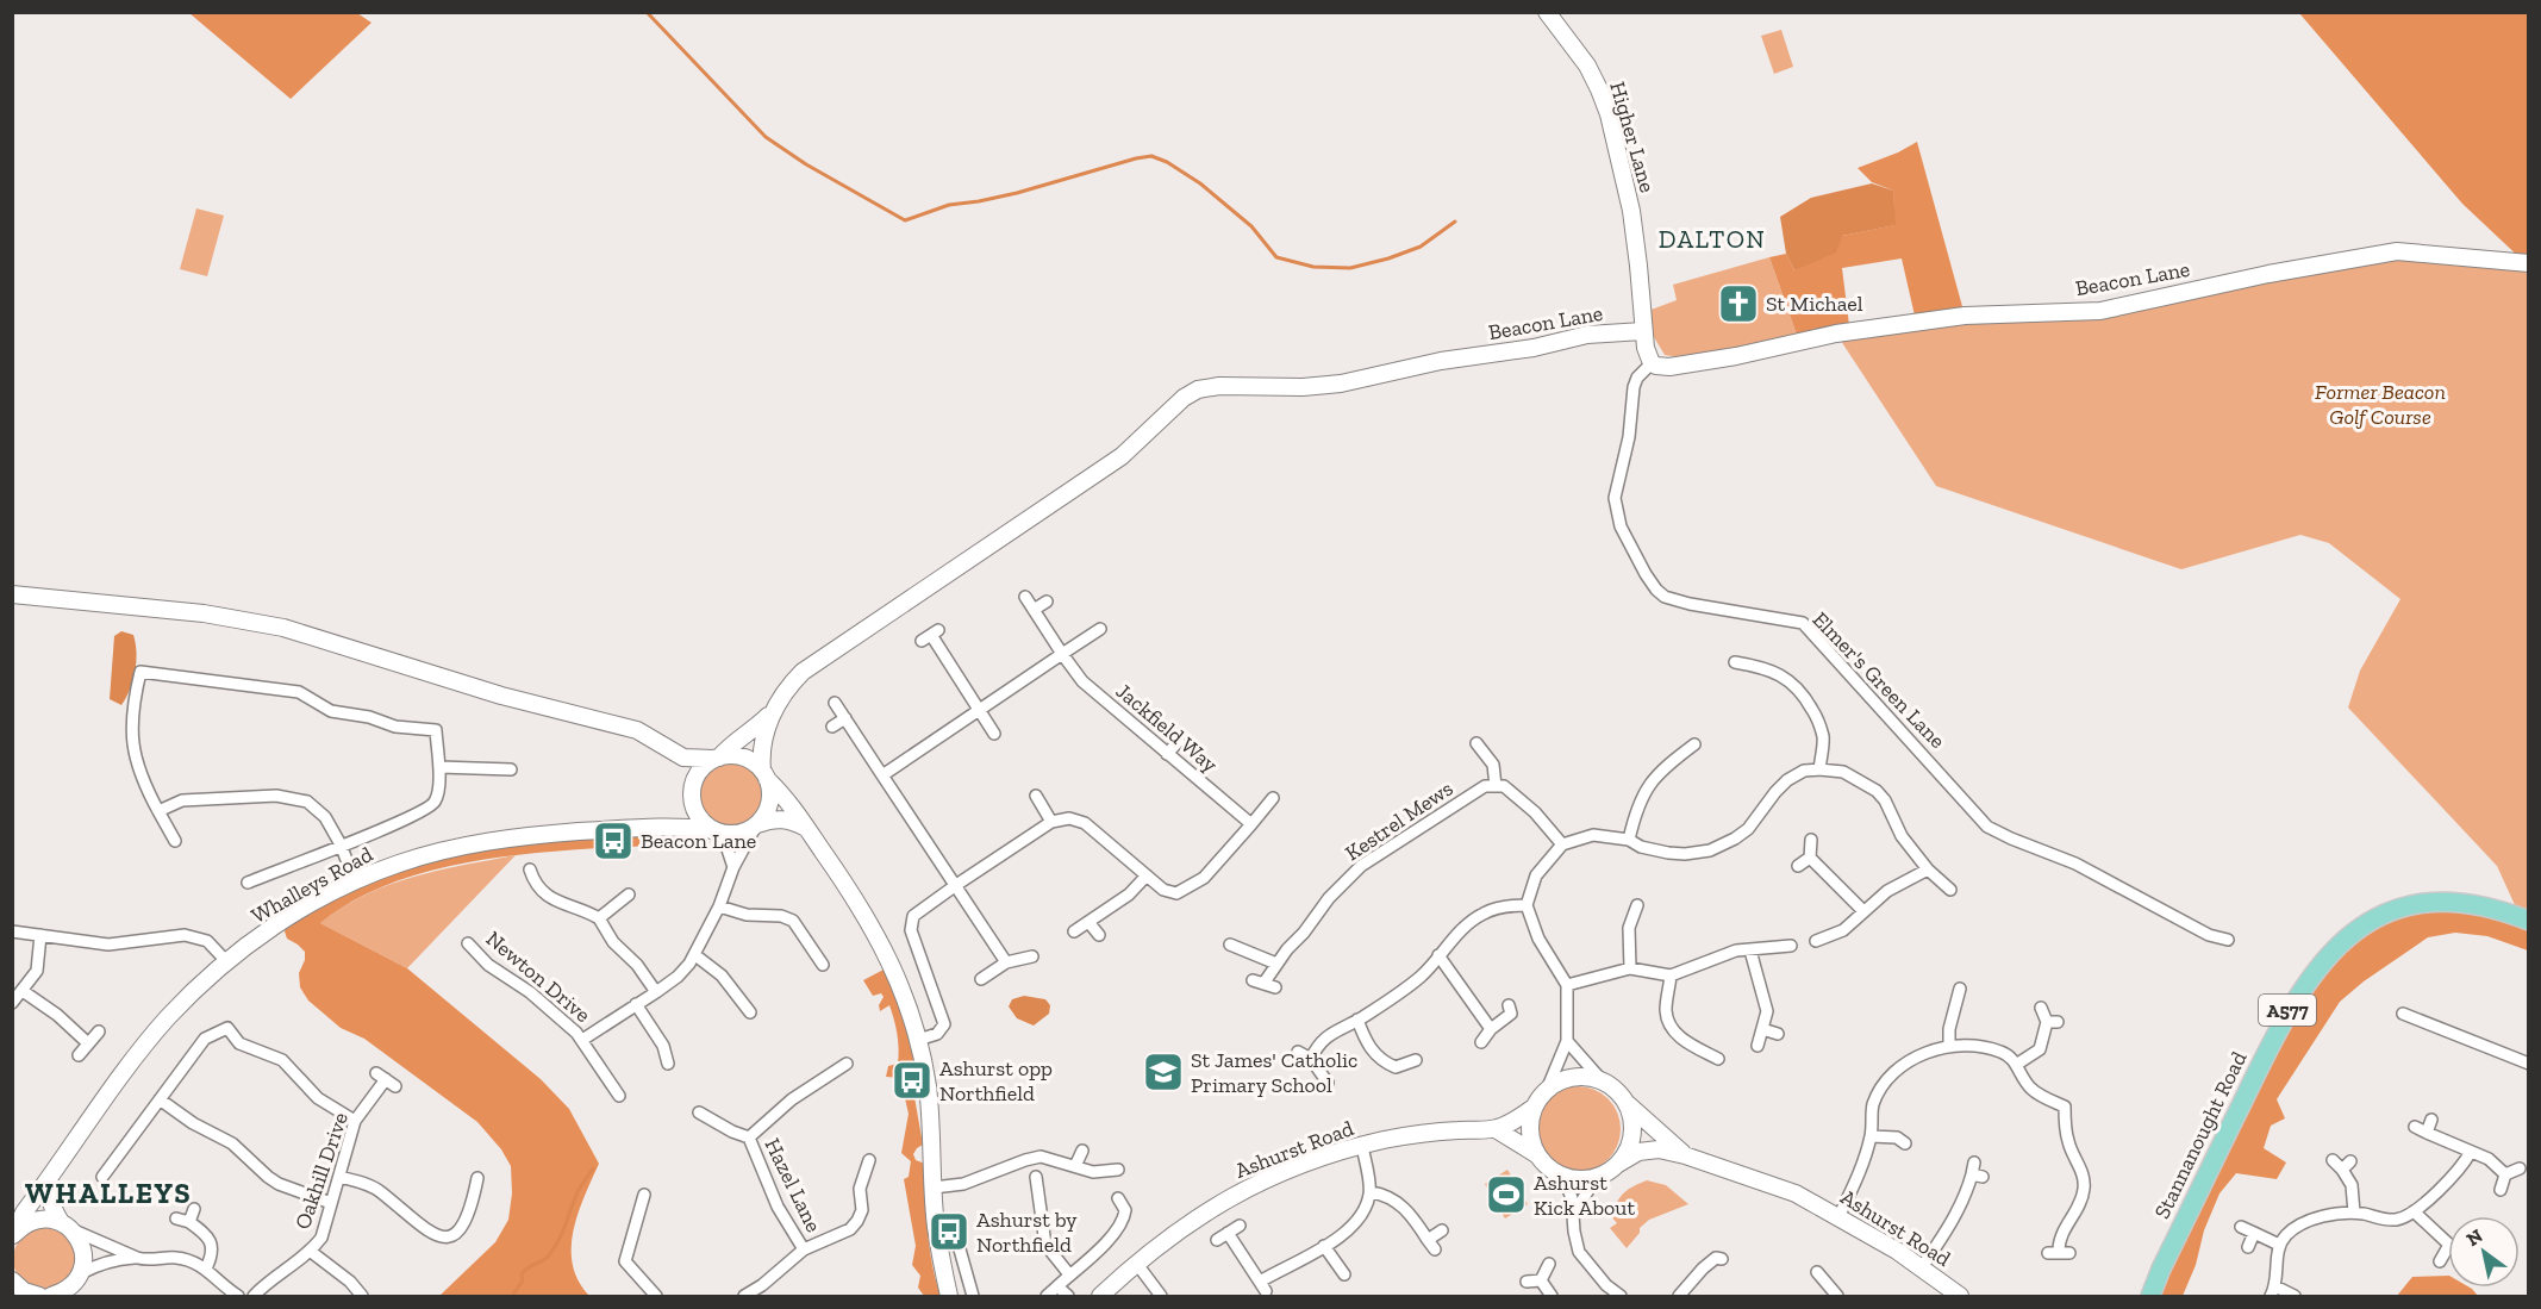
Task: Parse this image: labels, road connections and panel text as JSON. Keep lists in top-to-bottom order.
{
  "streets": {
    "main road": ["A577", "Stannanought Road"],
    "street": [
      "Higher Lane",
      "Beacon Lane",
      "Elmer's Green Lane",
      "Jackfield Way",
      "Kestrel Mews",
      "Whalleys Road",
      "Newton Drive",
      "Ashurst Road",
      "Oakhill Drive",
      "Hazel Lane"
    ]
  },
  "crossings": [
    ["Higher Lane", "Beacon Lane"],
    ["Beacon Lane", "Elmer's Green Lane"],
    ["Beacon Lane", "Whalleys Road"]
  ],
  "districts": ["DALTON", "WHALLEYS"],
  "parks": ["Former Beacon Golf Course"],
  "places": {
    "church": ["St Michael"],
    "bus stop": ["Beacon Lane", "Ashurst opp Northfield", "Ashurst by Northfield"],
    "school or university": ["St James' Catholic Primary School"],
    "sports": ["Ashurst Kick About"]
  },
  "north": "top left"
}
